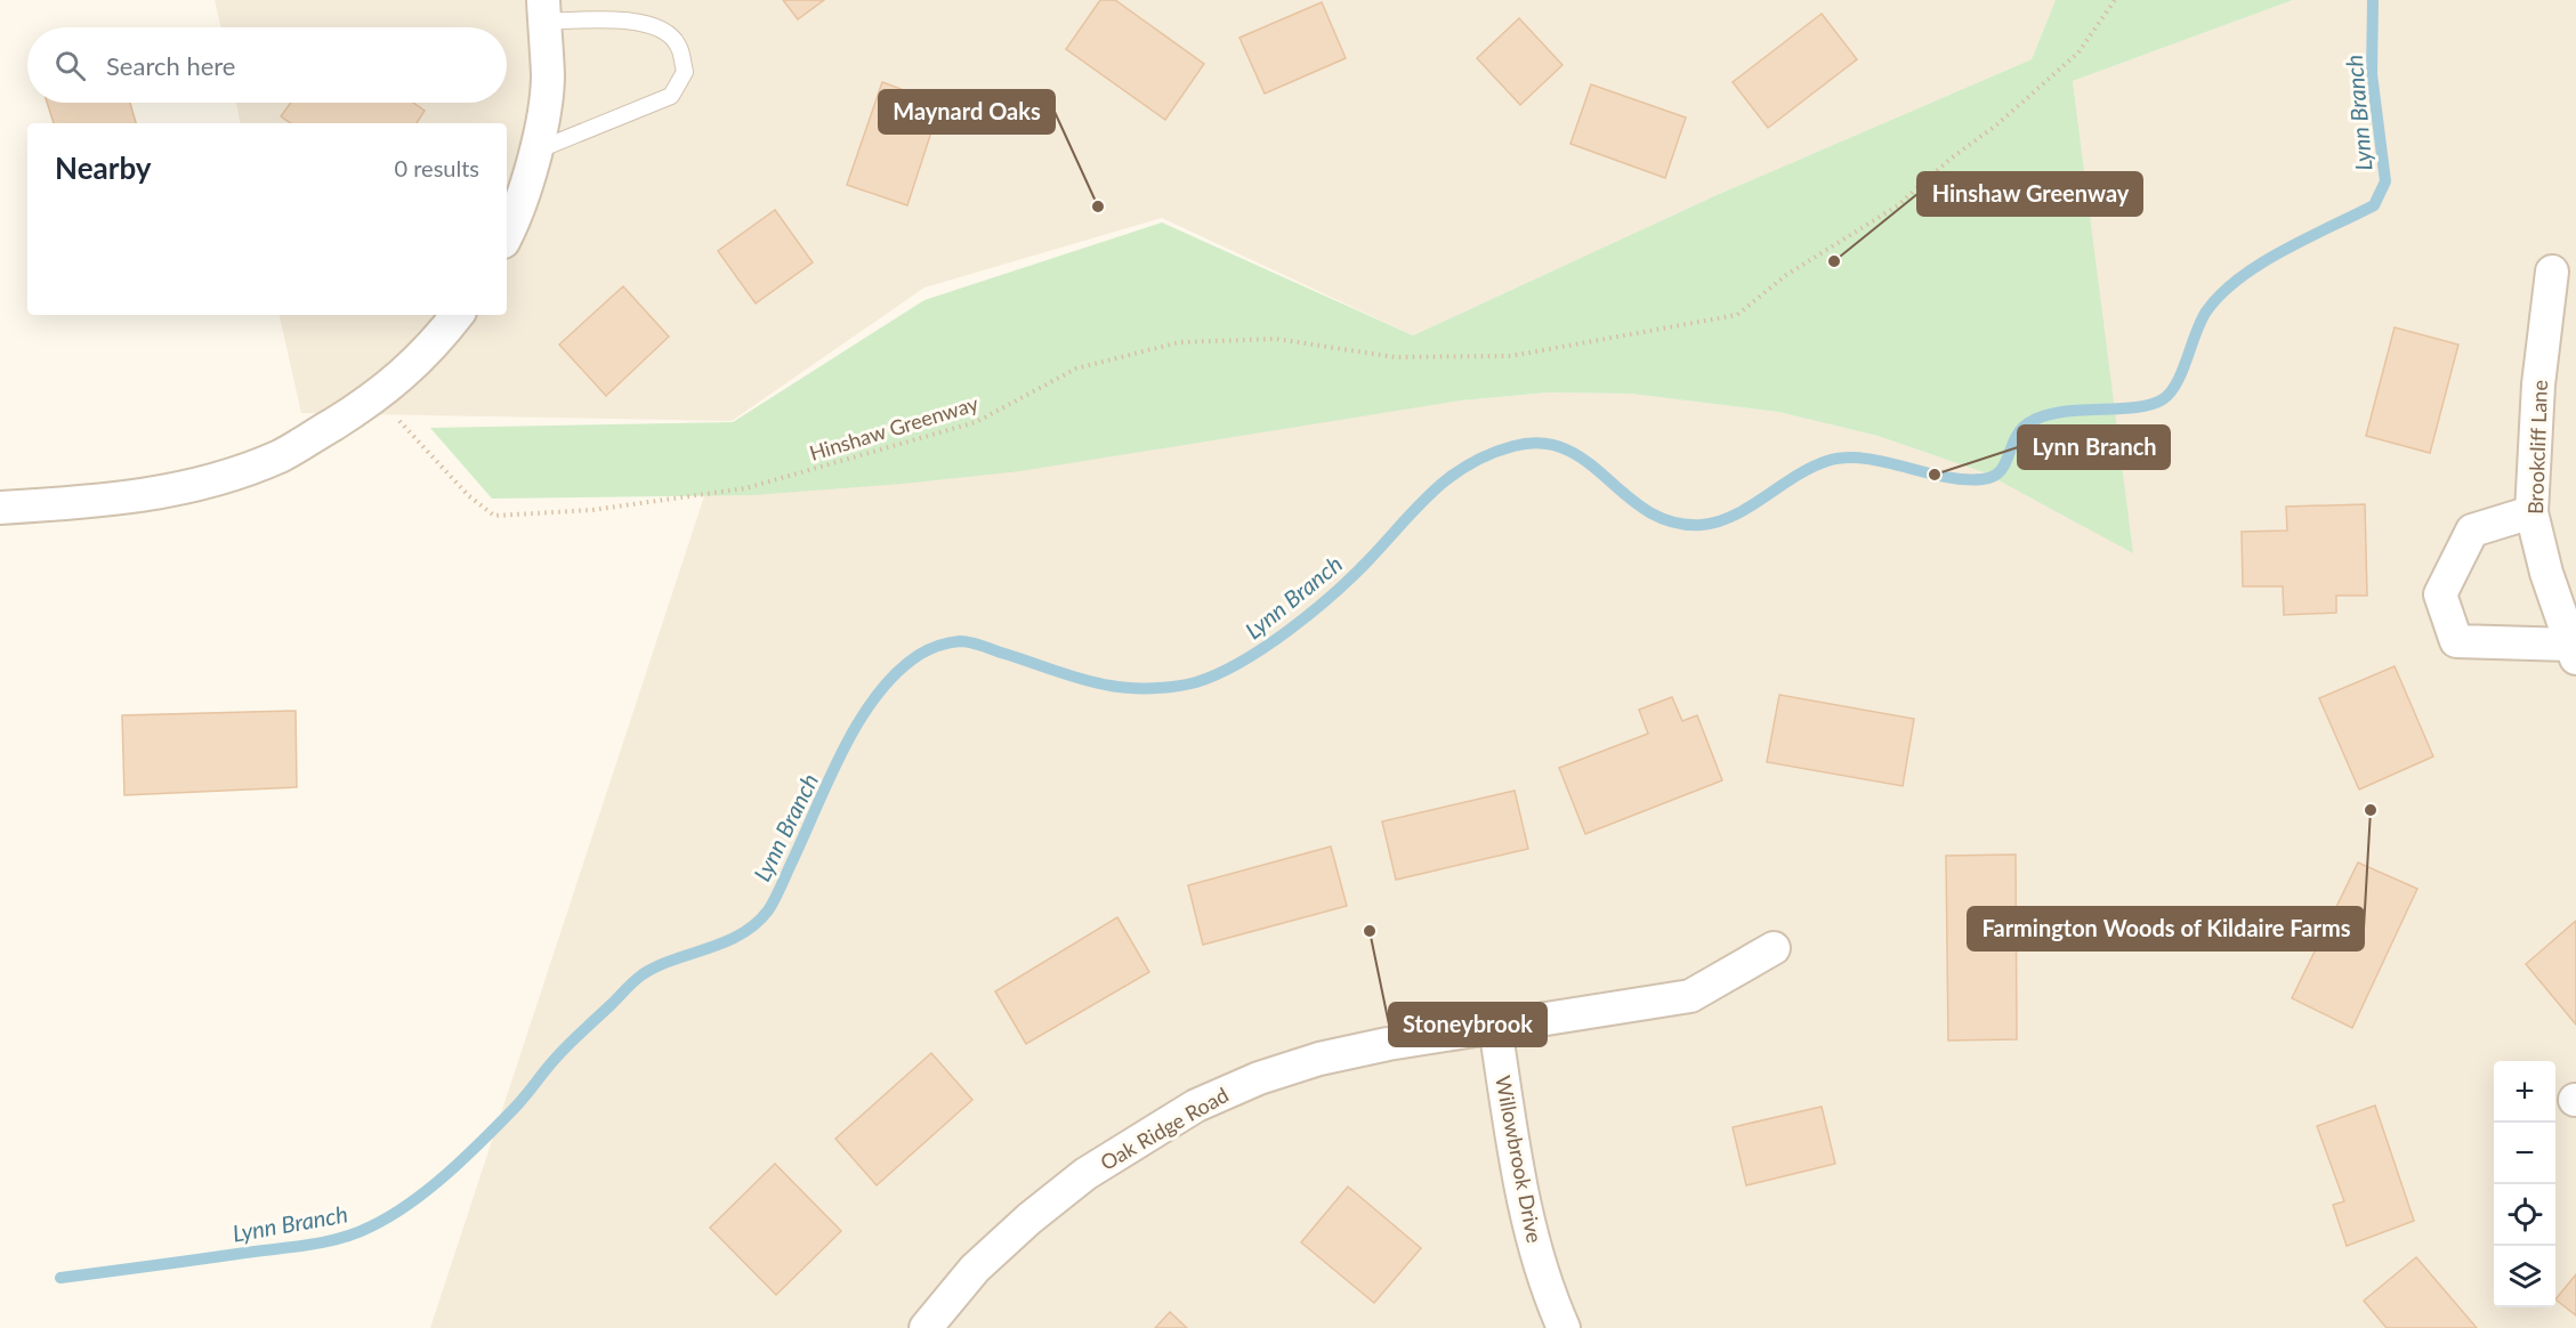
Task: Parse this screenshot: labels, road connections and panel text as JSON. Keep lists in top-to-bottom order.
{
  "streets": {
    "street": ["Brookcliff Lane", "Oak Ridge Road", "Willowbrook Drive"],
    "path": ["Hinshaw Greenway"]
  },
  "crossings": [
    ["Oak Ridge Road", "Willowbrook Drive"]
  ],
  "water": ["Lynn Branch"],
  "places": [
    "Maynard Oaks",
    "Hinshaw Greenway",
    "Lynn Branch",
    "Farmington Woods of Kildaire Farms",
    "Stoneybrook"
  ],
  "page": {
    "search": "Search here",
    "heading": ["Nearby", "0 results"],
    "map_buttons": ["+", "−"]
  }
}
